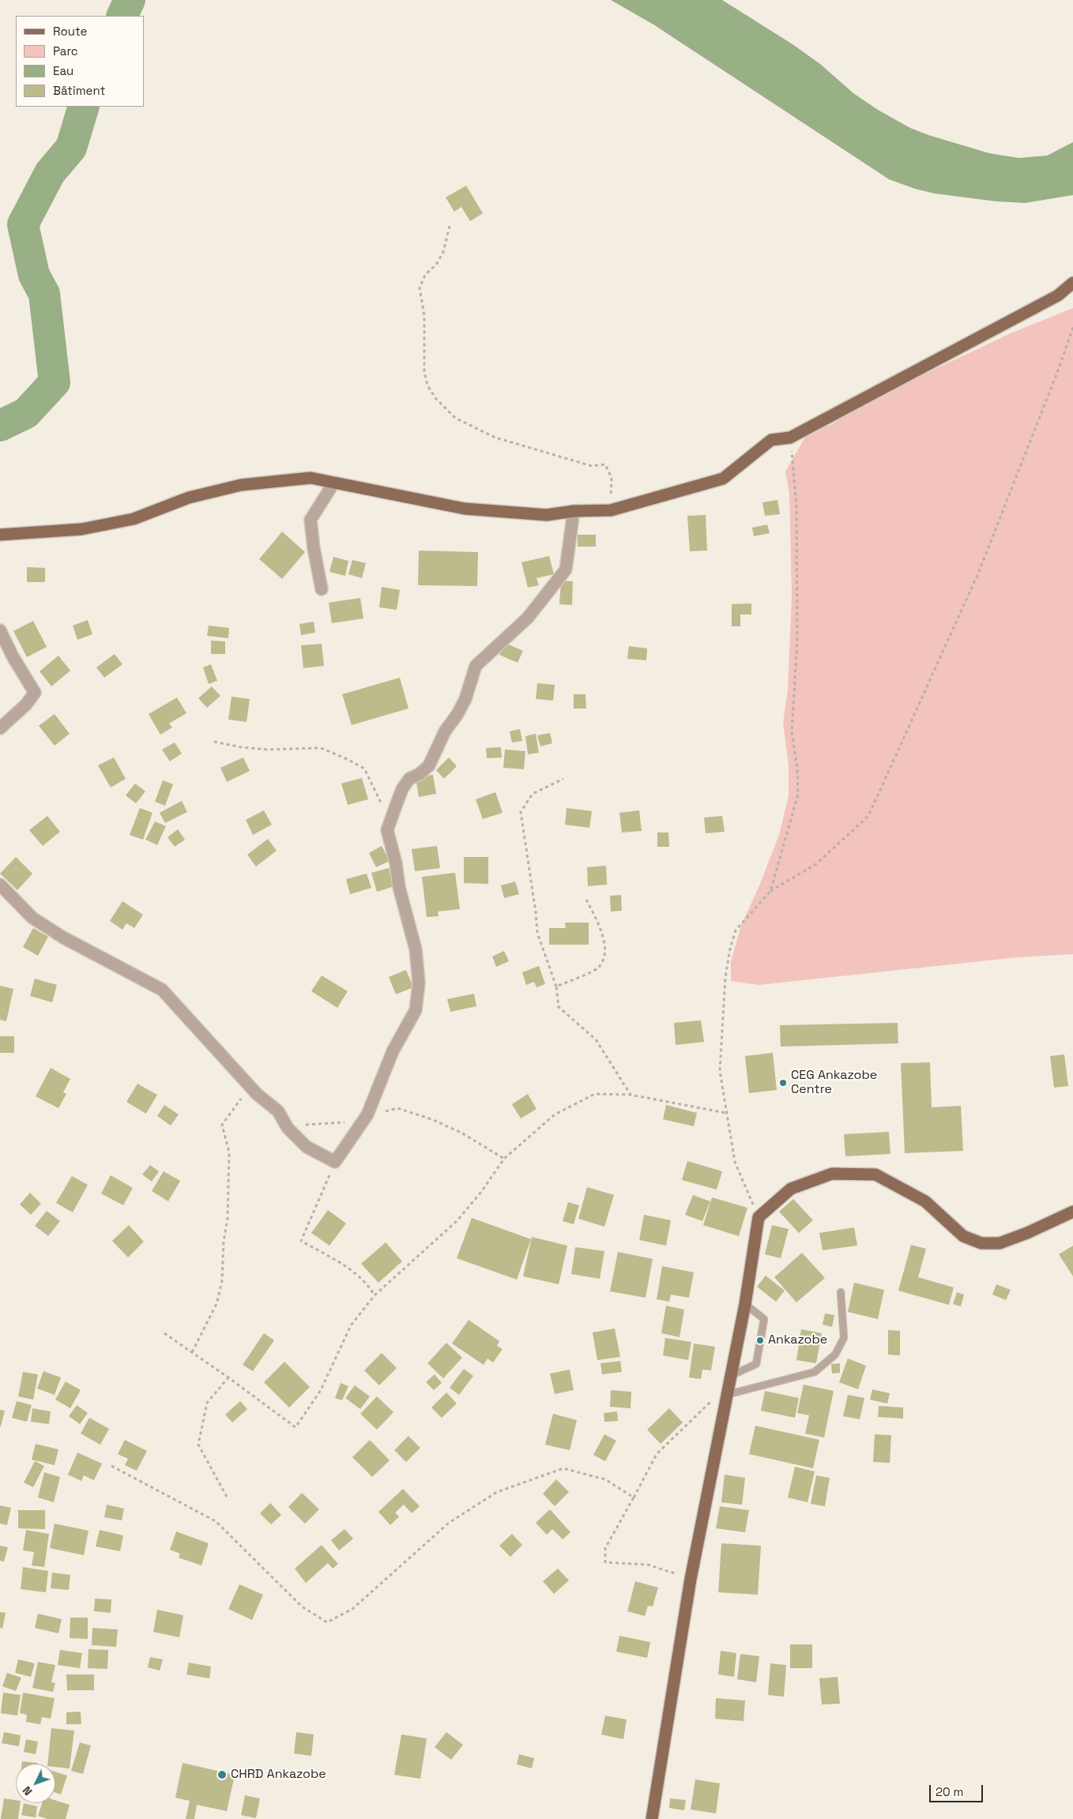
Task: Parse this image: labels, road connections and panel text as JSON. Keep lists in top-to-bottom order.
{
  "places": ["CEG Ankazobe Centre", "Ankazobe", "CHRD Ankazobe"],
  "legend": [
    "Route",
    "Parc",
    "Eau",
    "Bâtiment"
  ],
  "scale_bar": "20 m",
  "north": "bottom left"
}
